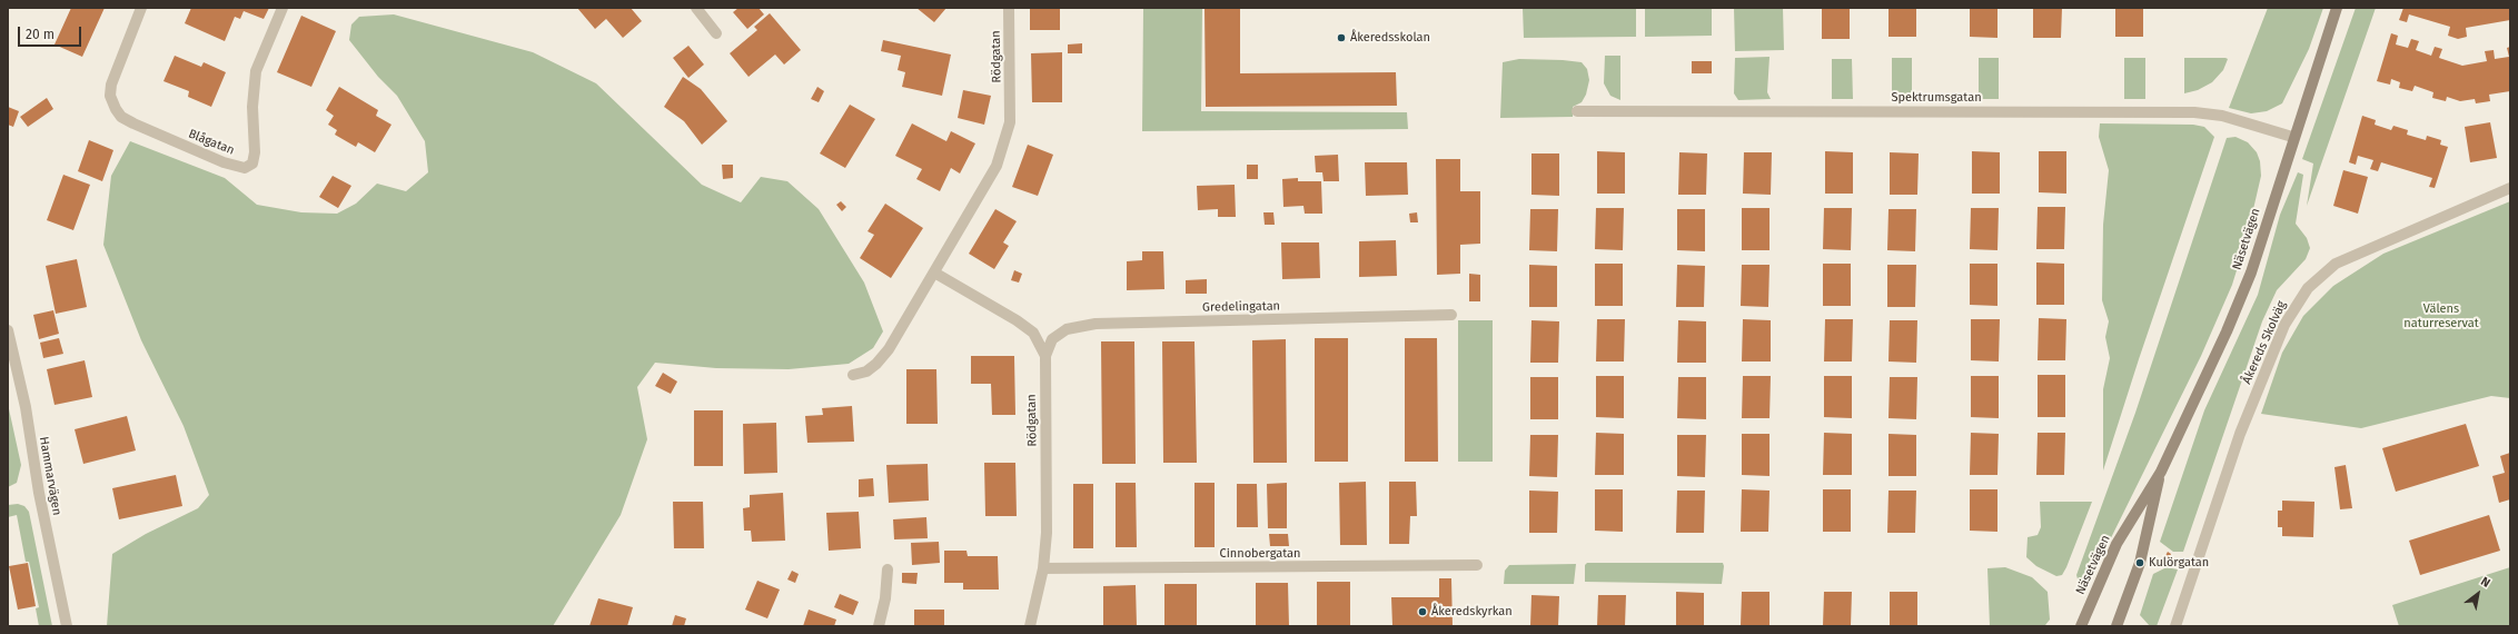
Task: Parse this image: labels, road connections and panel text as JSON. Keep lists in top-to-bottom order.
{
  "streets": {
    "street": [
      "Rödgatan",
      "Spektrumsgatan",
      "Blågatan",
      "Näsetvägen",
      "Gredelingatan",
      "Åkereds Skolväg",
      "Hammarvägen",
      "Cinnobergatan"
    ]
  },
  "crossings": [
    ["Rödgatan", "Gredelingatan"],
    ["Rödgatan", "Cinnobergatan"],
    ["Spektrumsgatan", "Näsetvägen"]
  ],
  "parks": ["Välens naturreservat"],
  "places": ["Åkeredsskolan", "Kulörgatan", "Åkeredskyrkan"],
  "scale_bar": "20 m",
  "north": "top right"
}
